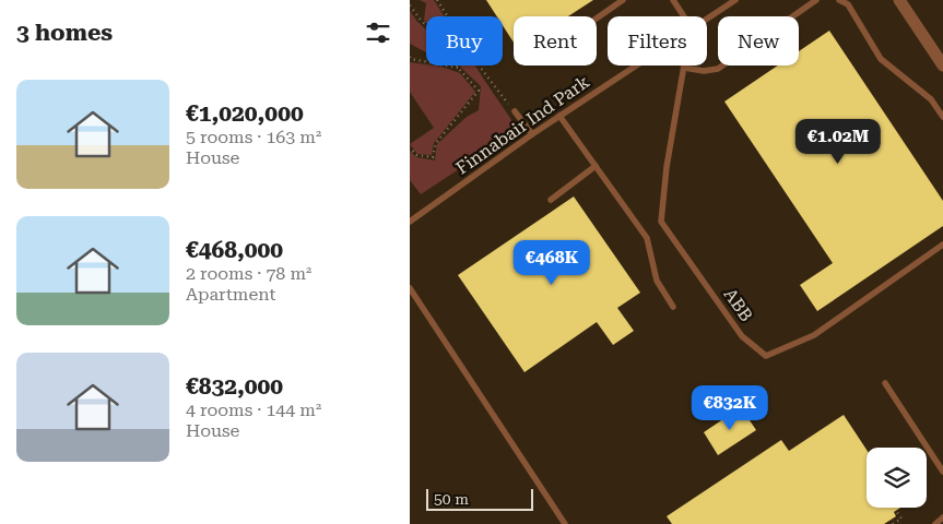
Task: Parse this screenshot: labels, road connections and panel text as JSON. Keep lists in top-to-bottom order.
{
  "streets": {
    "lane": ["Finnabair Ind Park", "ABB"]
  },
  "scale_bar": "50 m",
  "page": {
    "heading": "3 homes",
    "chip": [
      "Buy",
      "Rent",
      "Filters",
      "New"
    ],
    "list": [
      {
        "name": "€1,020,000",
        "note": "5 rooms · 163 m² · House"
      },
      {
        "name": "€468,000",
        "note": "2 rooms · 78 m² · Apartment"
      },
      {
        "name": "€832,000",
        "note": "4 rooms · 144 m² · House"
      }
    ],
    "price": ["€1.02M", "€468K", "€832K"],
    "scale": "50 m"
  }
}
